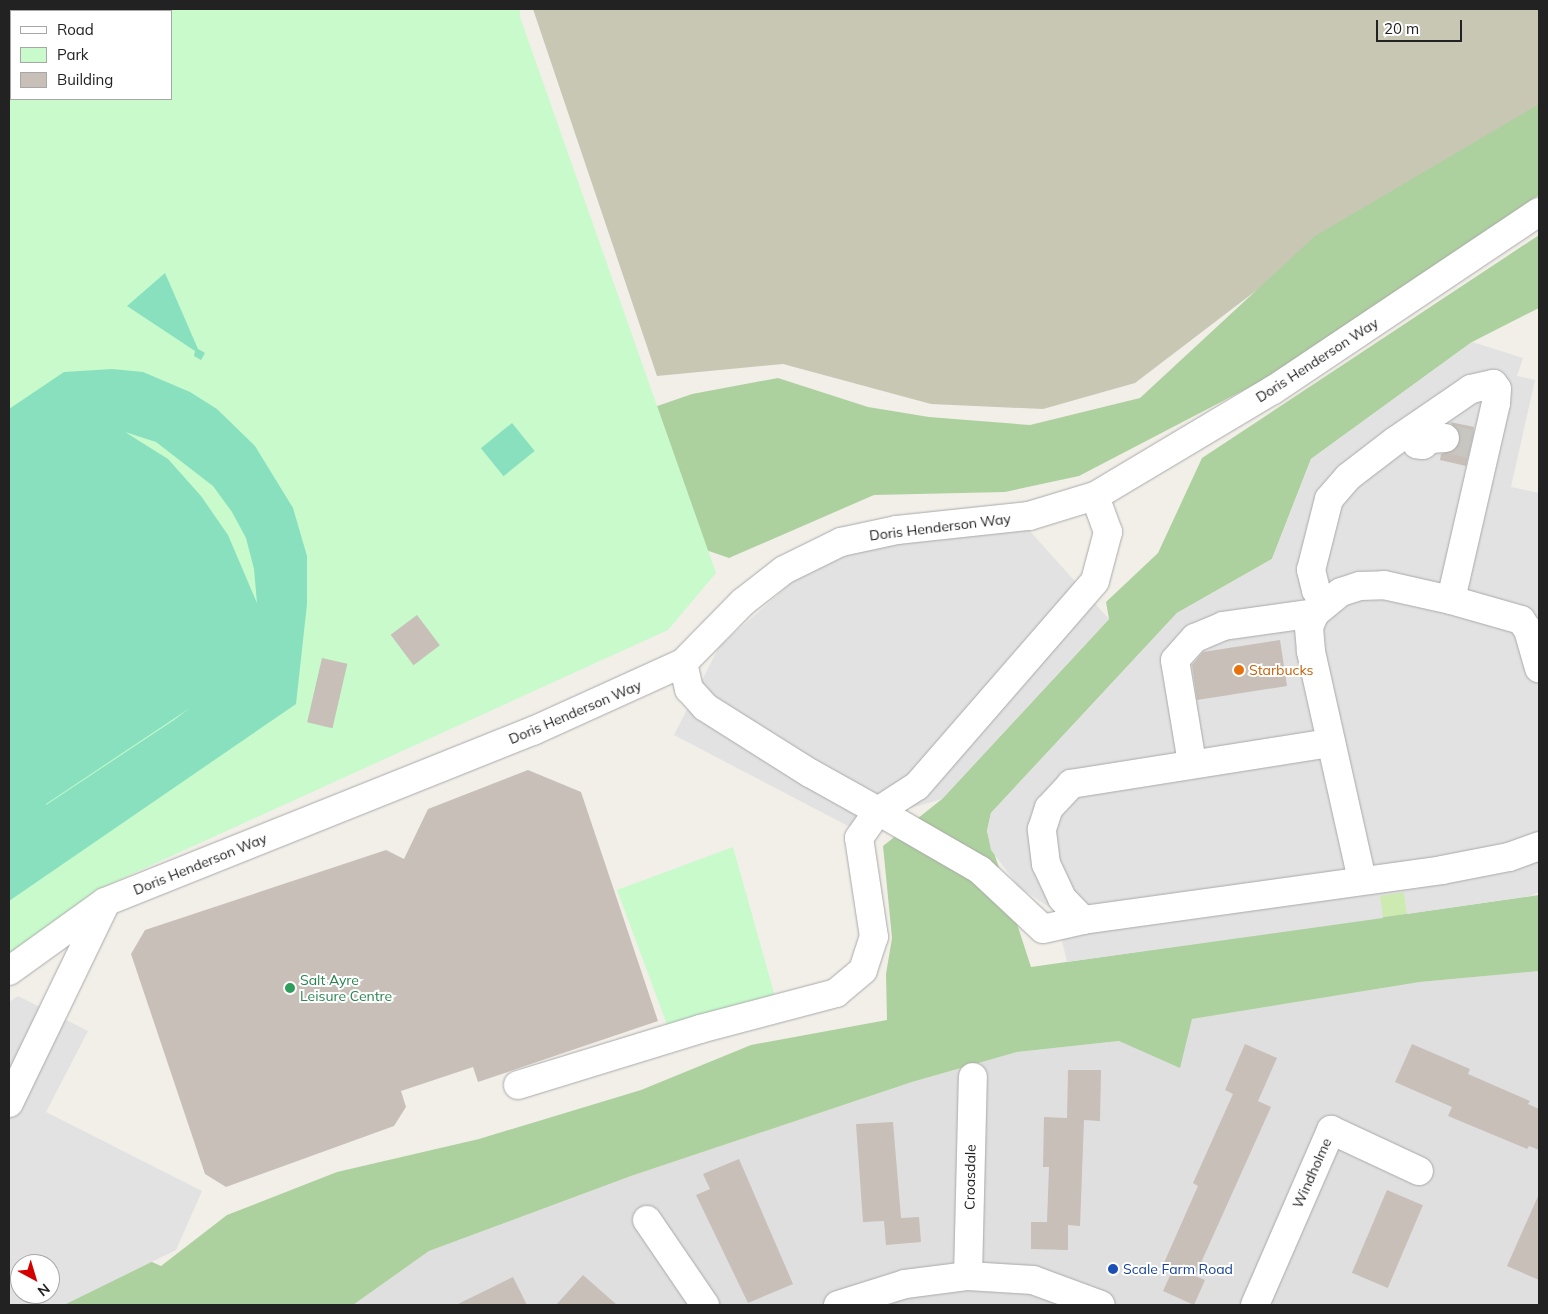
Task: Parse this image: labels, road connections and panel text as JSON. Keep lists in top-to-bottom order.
{
  "streets": {
    "street": ["Doris Henderson Way", "Windholme", "Croasdale"]
  },
  "places": ["Starbucks", "Salt Ayre Leisure Centre", "Scale Farm Road"],
  "legend": ["Road", "Park", "Building"],
  "scale_bar": "20 m",
  "north": "bottom right"
}
